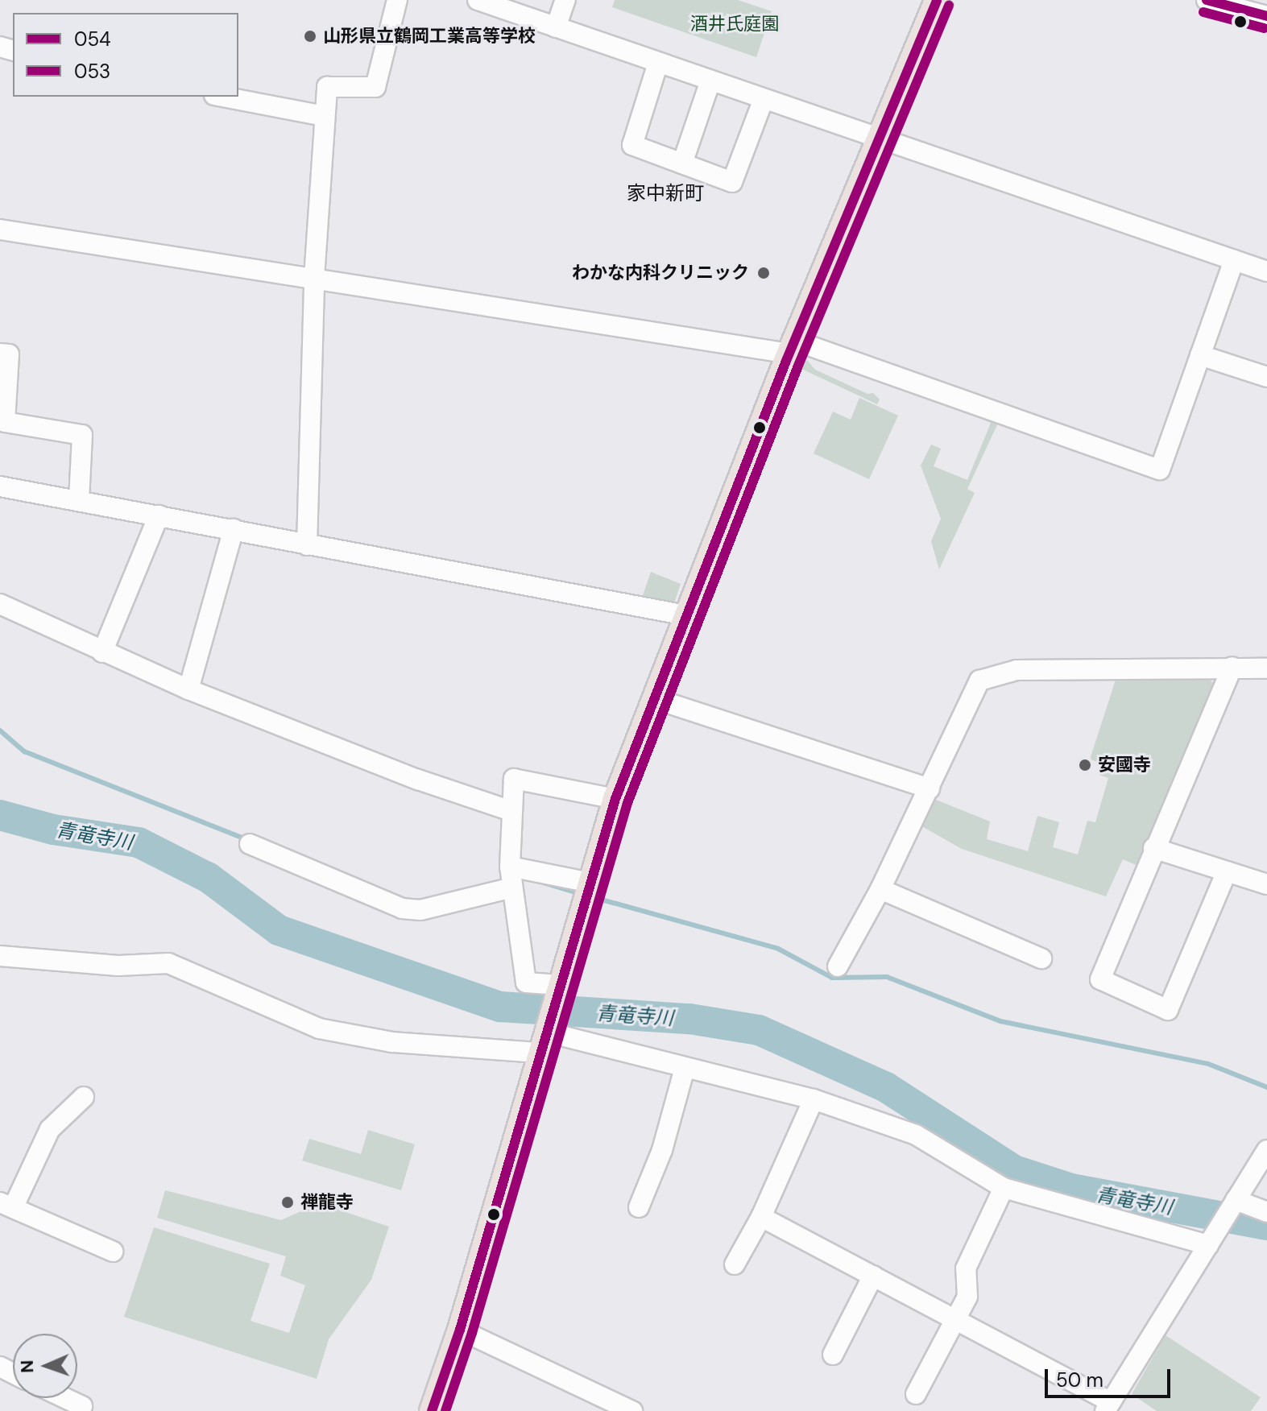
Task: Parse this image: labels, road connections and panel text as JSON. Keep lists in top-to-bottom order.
{
  "districts": ["家中新町"],
  "water": ["青竜寺川"],
  "parks": ["酒井氏庭園"],
  "places": [
    "山形県立鶴岡工業高等学校",
    "わかな内科クリニック",
    "安國寺",
    "禅龍寺"
  ],
  "lines": ["transit line 054", "transit line 053"],
  "legend": ["054", "053"],
  "scale_bar": "50 m",
  "north": "left"
}
